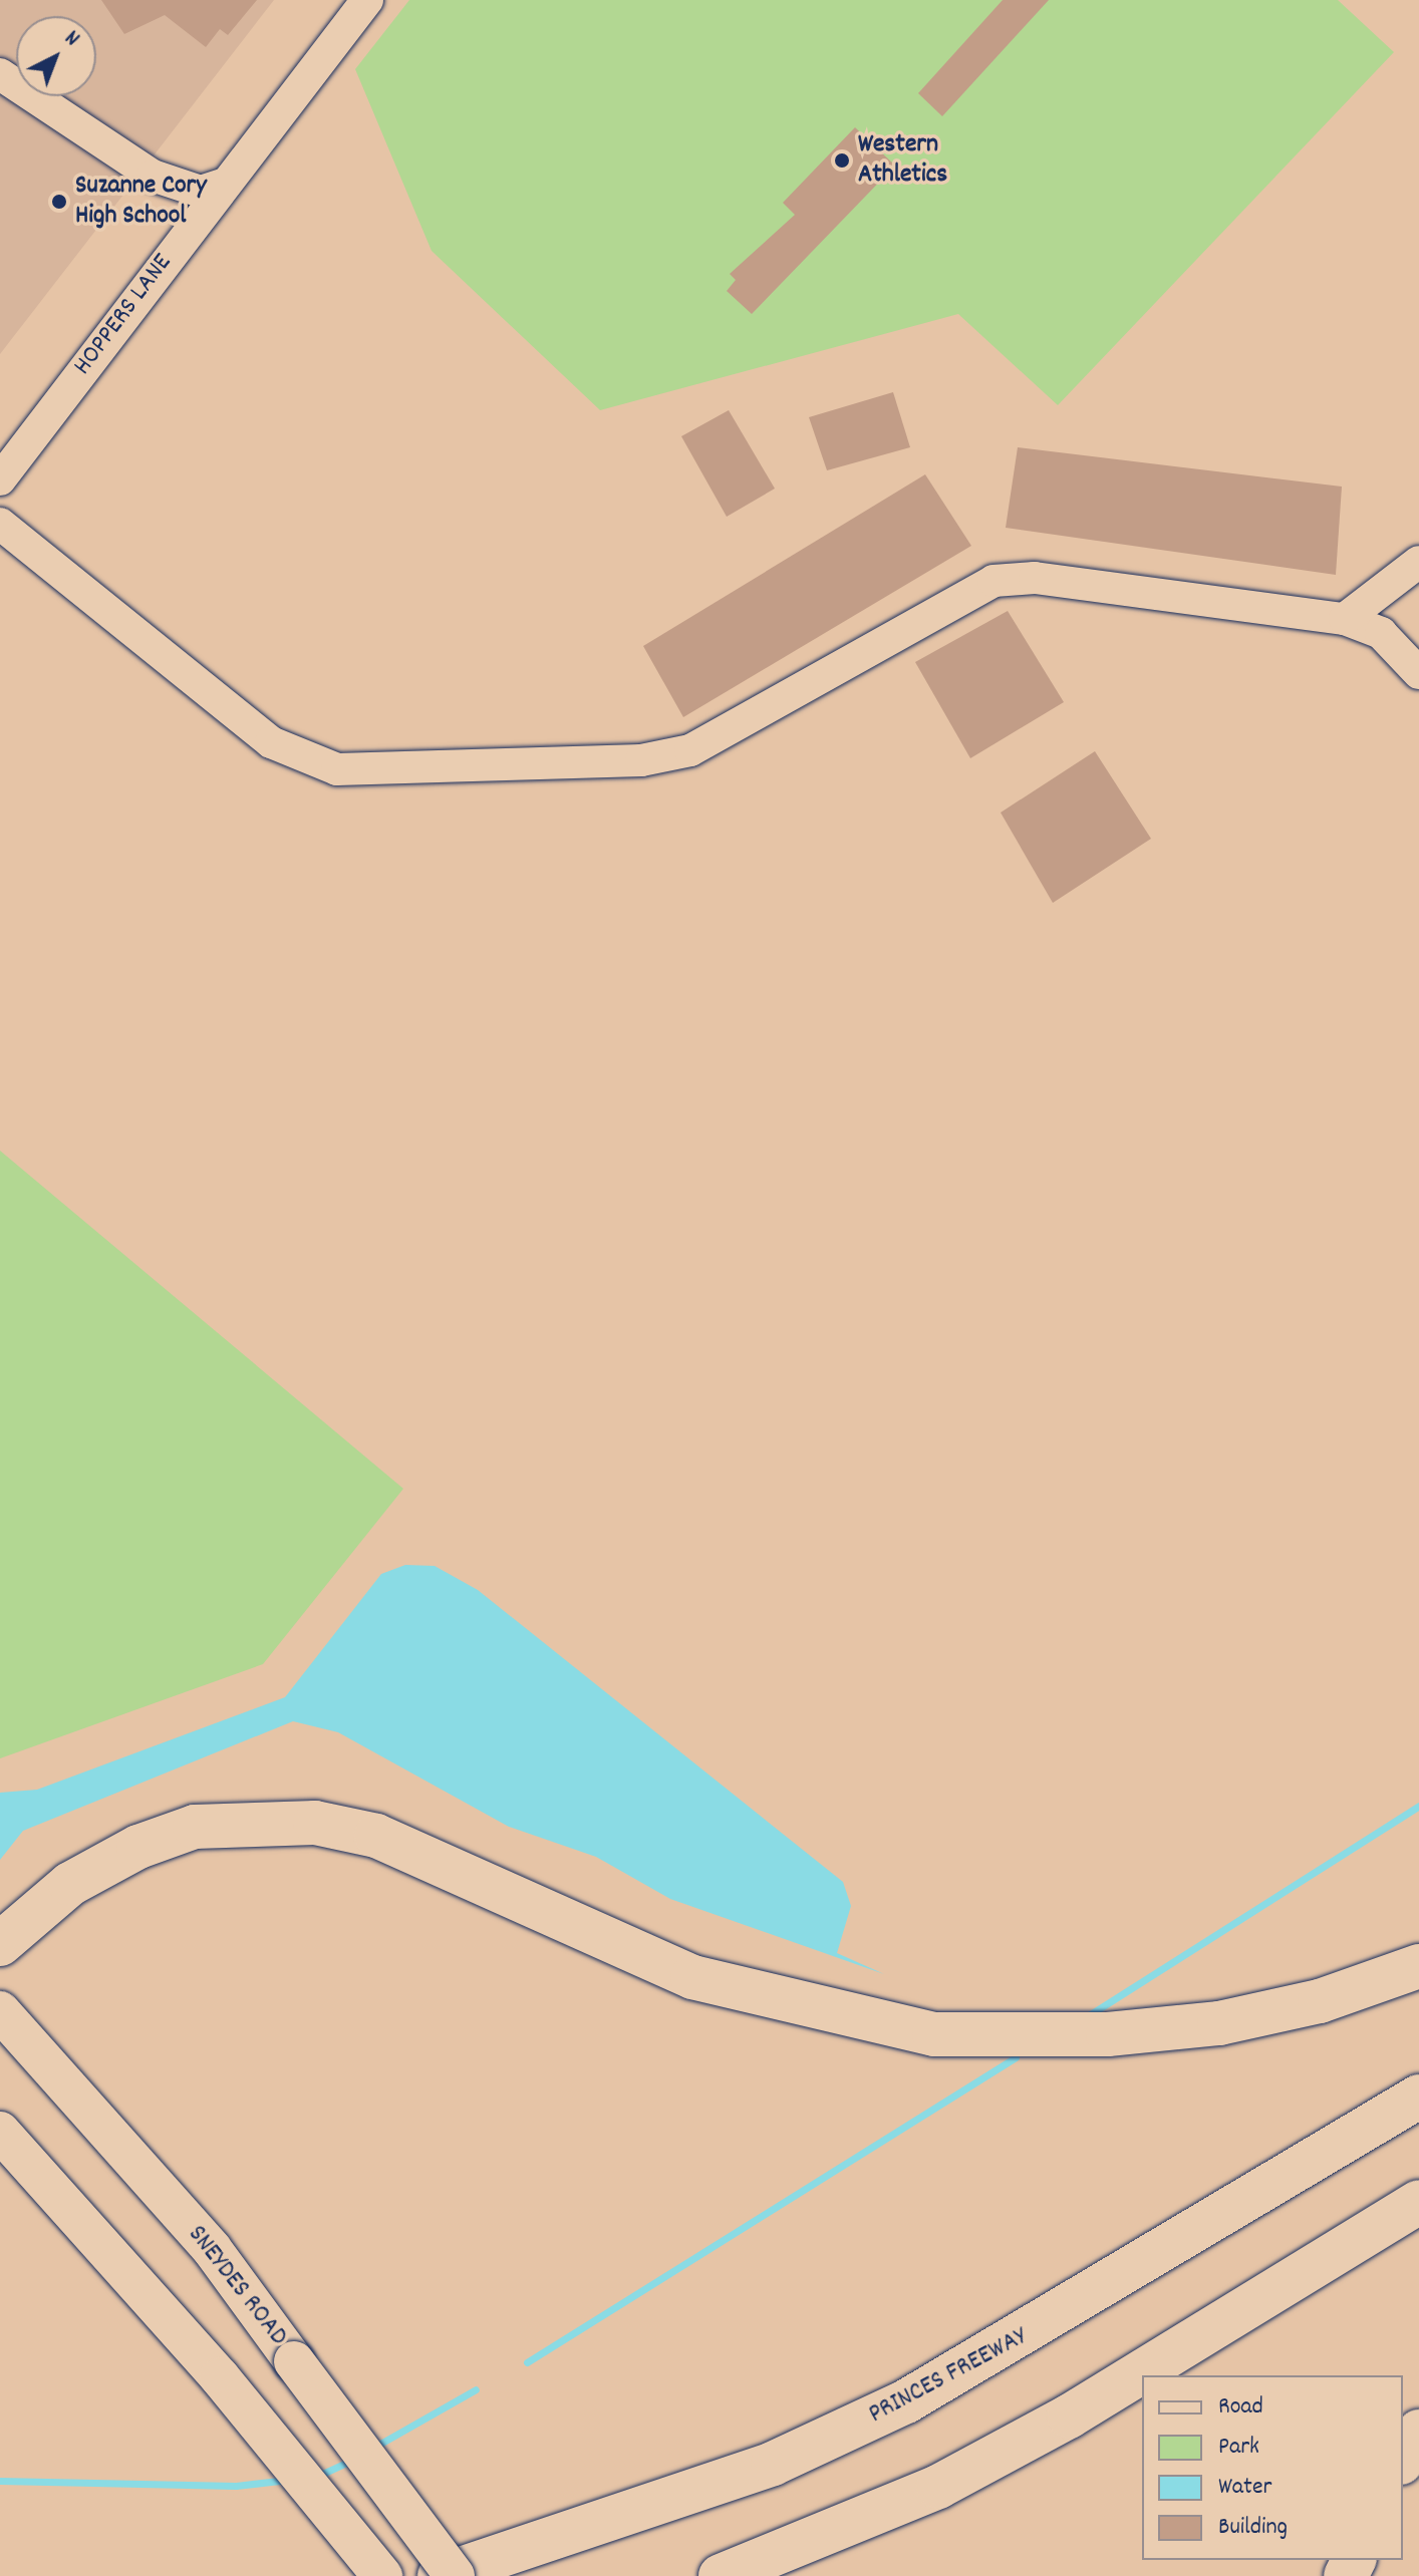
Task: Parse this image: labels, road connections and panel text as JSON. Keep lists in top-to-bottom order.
{
  "streets": {
    "highway": ["PRINCES FREEWAY"],
    "main road": ["SNEYDES ROAD"],
    "street": ["HOPPERS LANE"]
  },
  "places": ["Western Athletics", "Suzanne Cory High School"],
  "legend": [
    "Road",
    "Park",
    "Water",
    "Building"
  ],
  "north": "top right"
}
